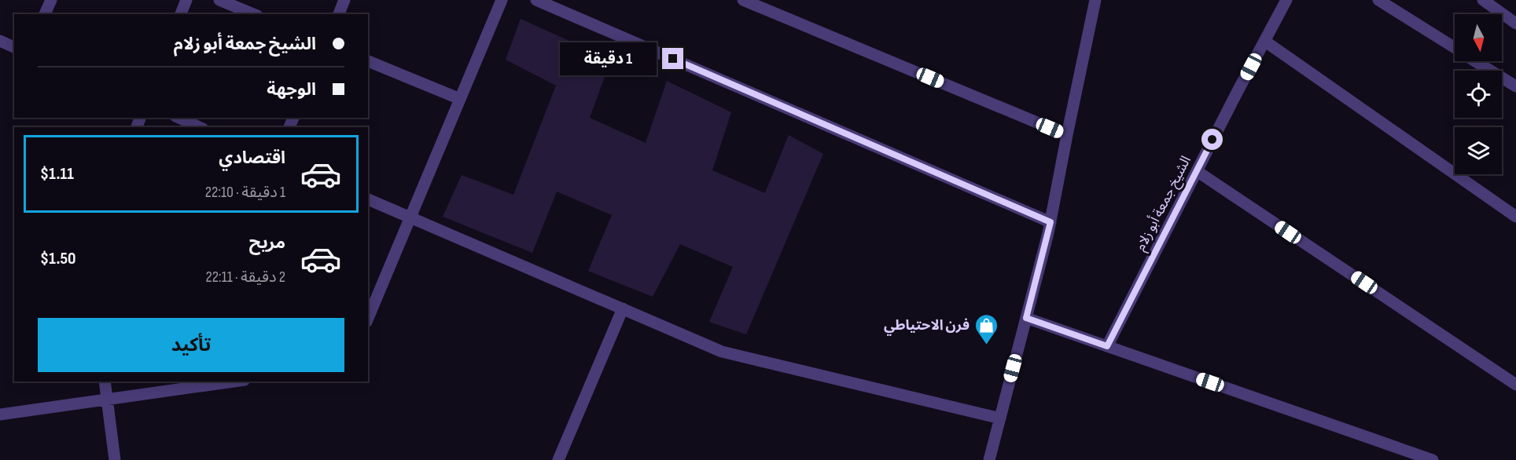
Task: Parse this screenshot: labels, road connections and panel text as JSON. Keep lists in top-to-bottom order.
{
  "streets": {
    "street": ["الشيخ جمعة أبو زلام"]
  },
  "places": {
    "shop": ["فرن الاحتياطي"]
  },
  "north": "bottom",
  "page": {
    "banner": ["الشيخ جمعة أبو زلام", "الوجهة"],
    "bubble": "1 دقيقة",
    "list": [
      {
        "name": "اقتصادي",
        "note": "1 دقيقة · 22:10",
        "value": "$1.11"
      },
      {
        "name": "مريح",
        "note": "2 دقيقة · 22:11",
        "value": "$1.50"
      }
    ],
    "buttons": "تأكيد"
  }
}
